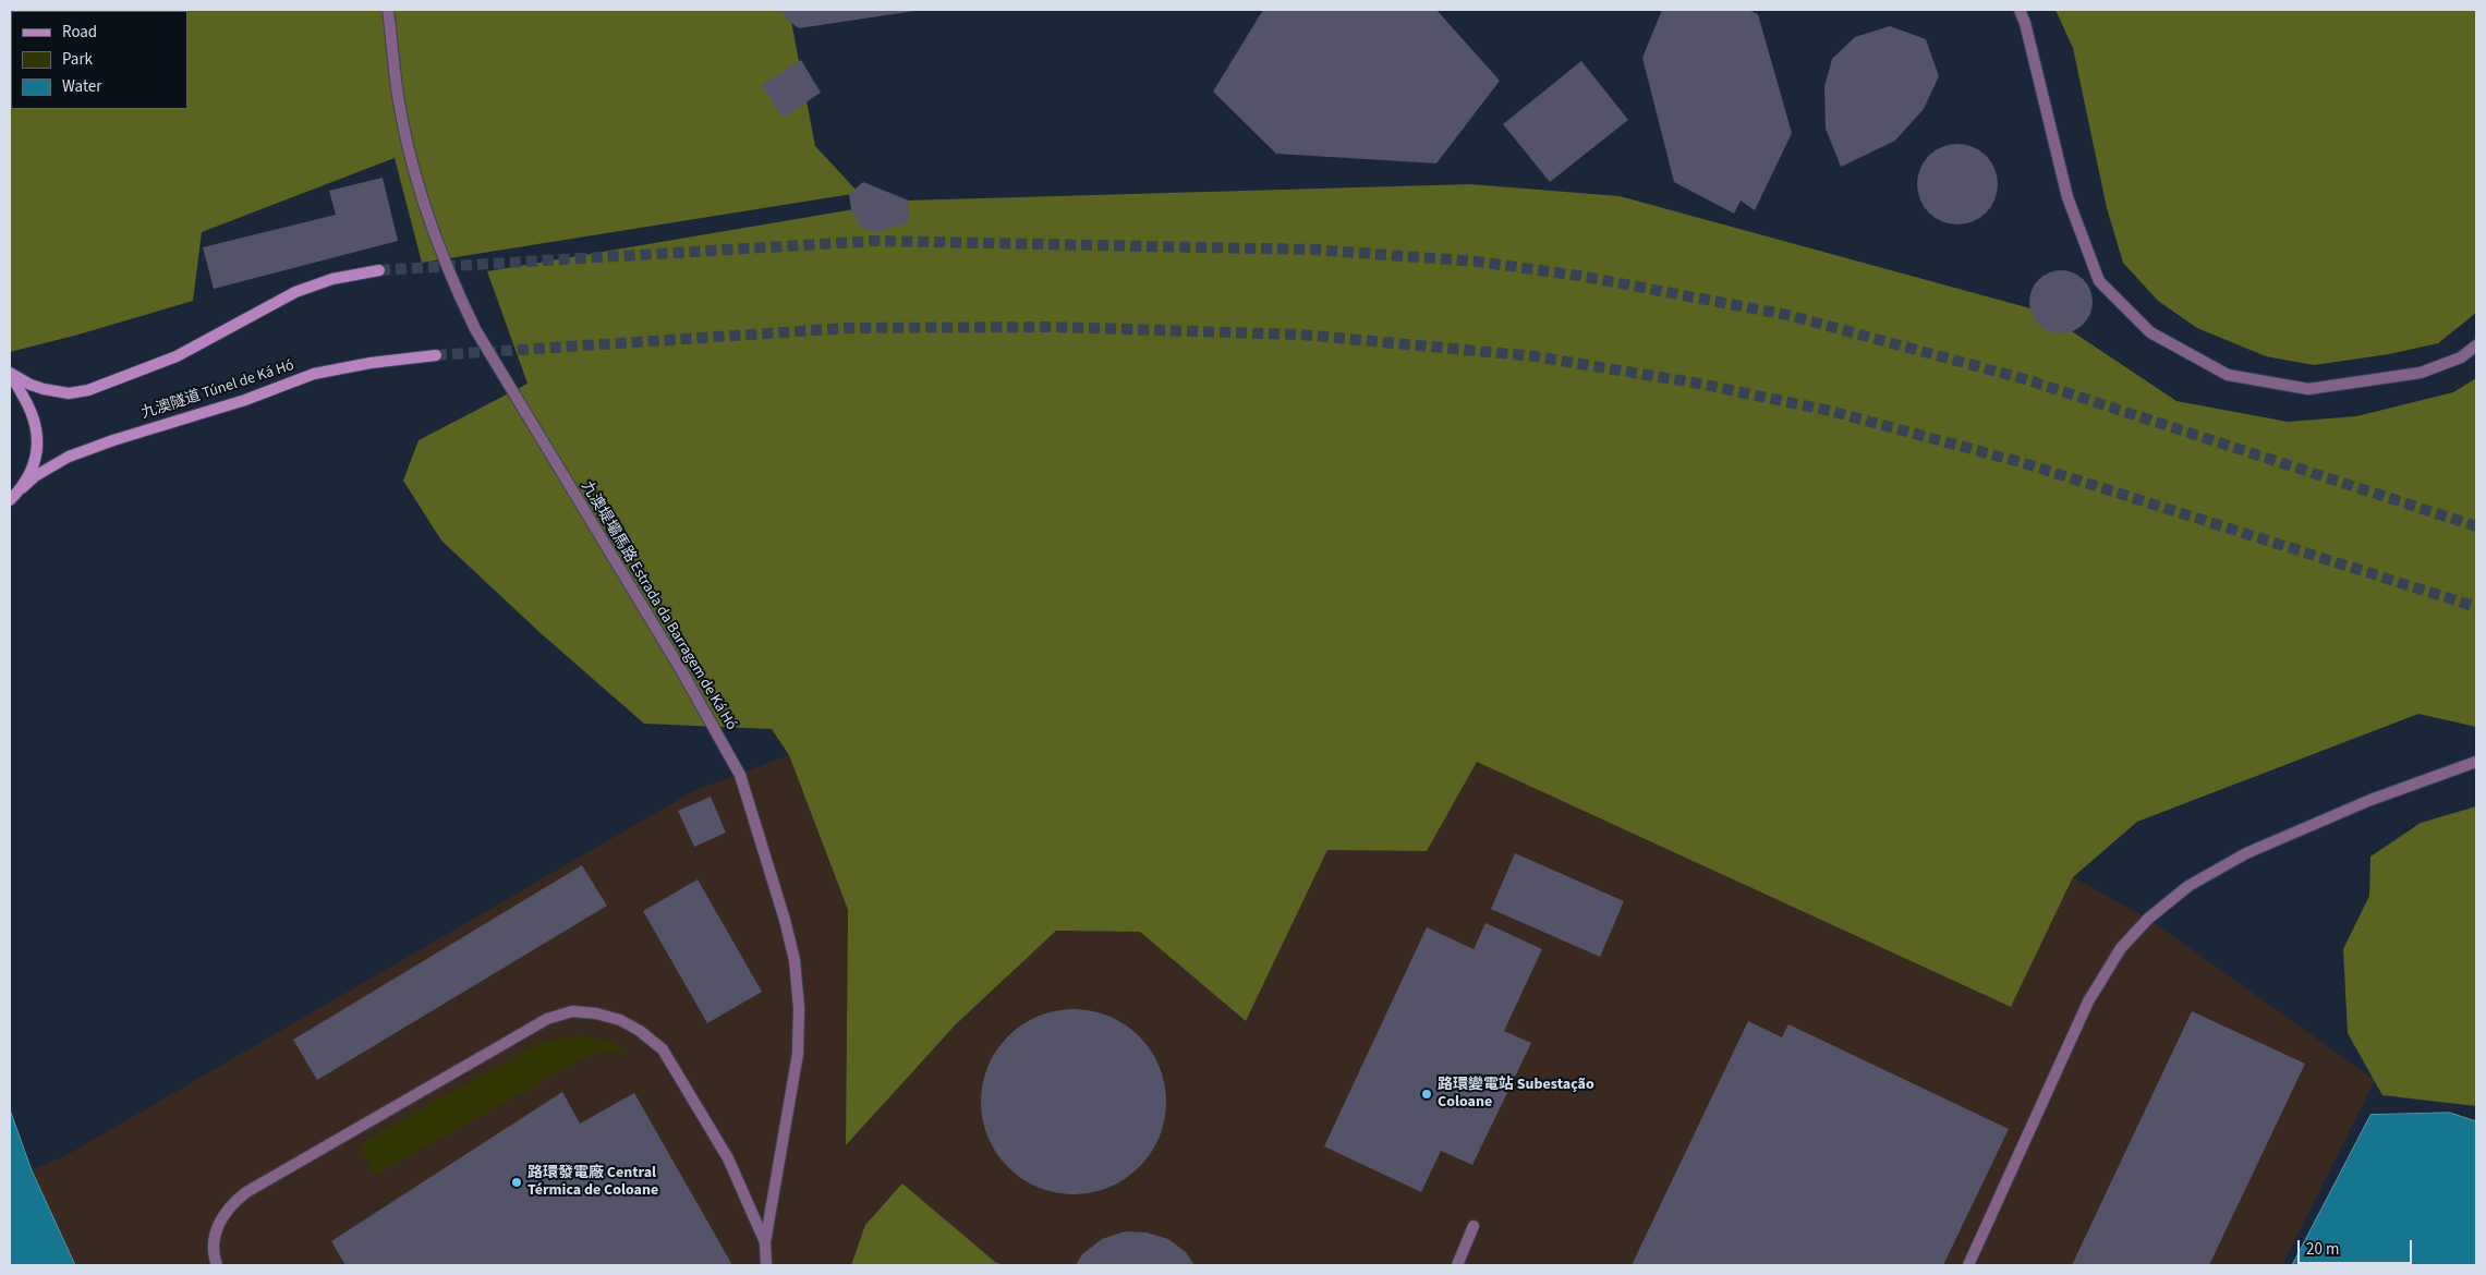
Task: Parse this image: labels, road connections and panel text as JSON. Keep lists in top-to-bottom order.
{
  "streets": {
    "main road": ["九澳隧道 Túnel de Ká Hó"],
    "street": ["九澳堤壩馬路 Estrada da Barragem de Ká Hó"]
  },
  "places": ["路環變電站 Subestação Coloane", "路環發電廠 Central Térmica de Coloane"],
  "legend": ["Road", "Park", "Water"],
  "scale_bar": "20 m"
}
